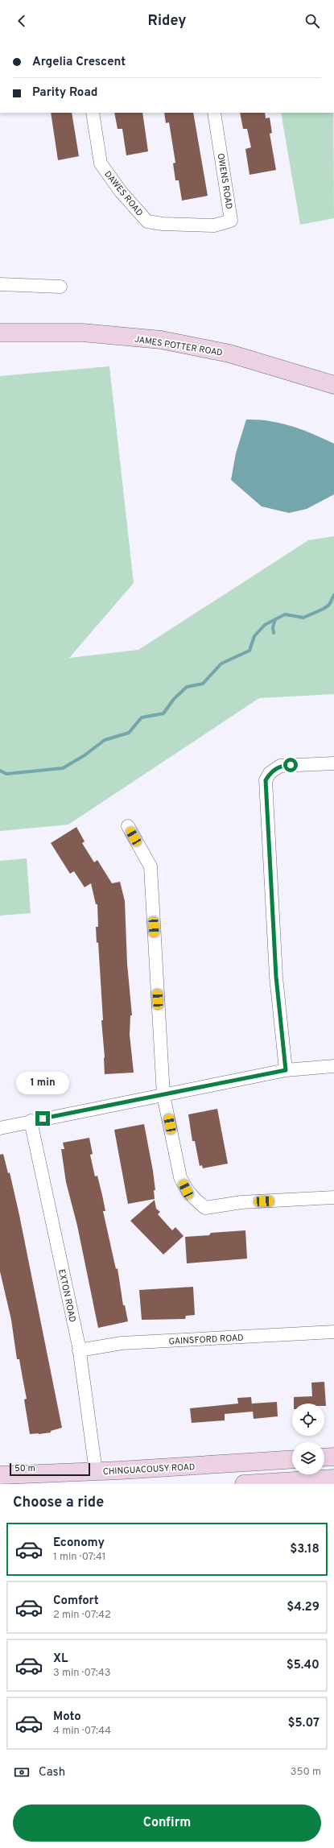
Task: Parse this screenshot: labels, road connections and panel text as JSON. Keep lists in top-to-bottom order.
{
  "streets": {
    "main road": ["JAMES POTTER ROAD", "CHINGUACOUSY ROAD"],
    "street": [
      "OWENS ROAD",
      "DAWES ROAD",
      "EXTON ROAD",
      "GAINSFORD ROAD"
    ]
  },
  "crossings": [
    ["OWENS ROAD", "DAWES ROAD"],
    ["EXTON ROAD", "GAINSFORD ROAD"],
    ["EXTON ROAD", "CHINGUACOUSY ROAD"]
  ],
  "scale_bar": "50 m",
  "page": {
    "header": "Ridey",
    "banner": ["Argelia Crescent", "Parity Road"],
    "bubble": "1 min",
    "scale": "50 m",
    "heading": "Choose a ride",
    "list": [
      {
        "name": "Economy",
        "note": "1 min · 07:41",
        "value": "$3.18"
      },
      {
        "name": "Comfort",
        "note": "2 min · 07:42",
        "value": "$4.29"
      },
      {
        "name": "XL",
        "note": "3 min · 07:43",
        "value": "$5.40"
      },
      {
        "name": "Moto",
        "note": "4 min · 07:44",
        "value": "$5.07"
      }
    ],
    "pay": ["Cash", "350 m"],
    "buttons": "Confirm"
  }
}
